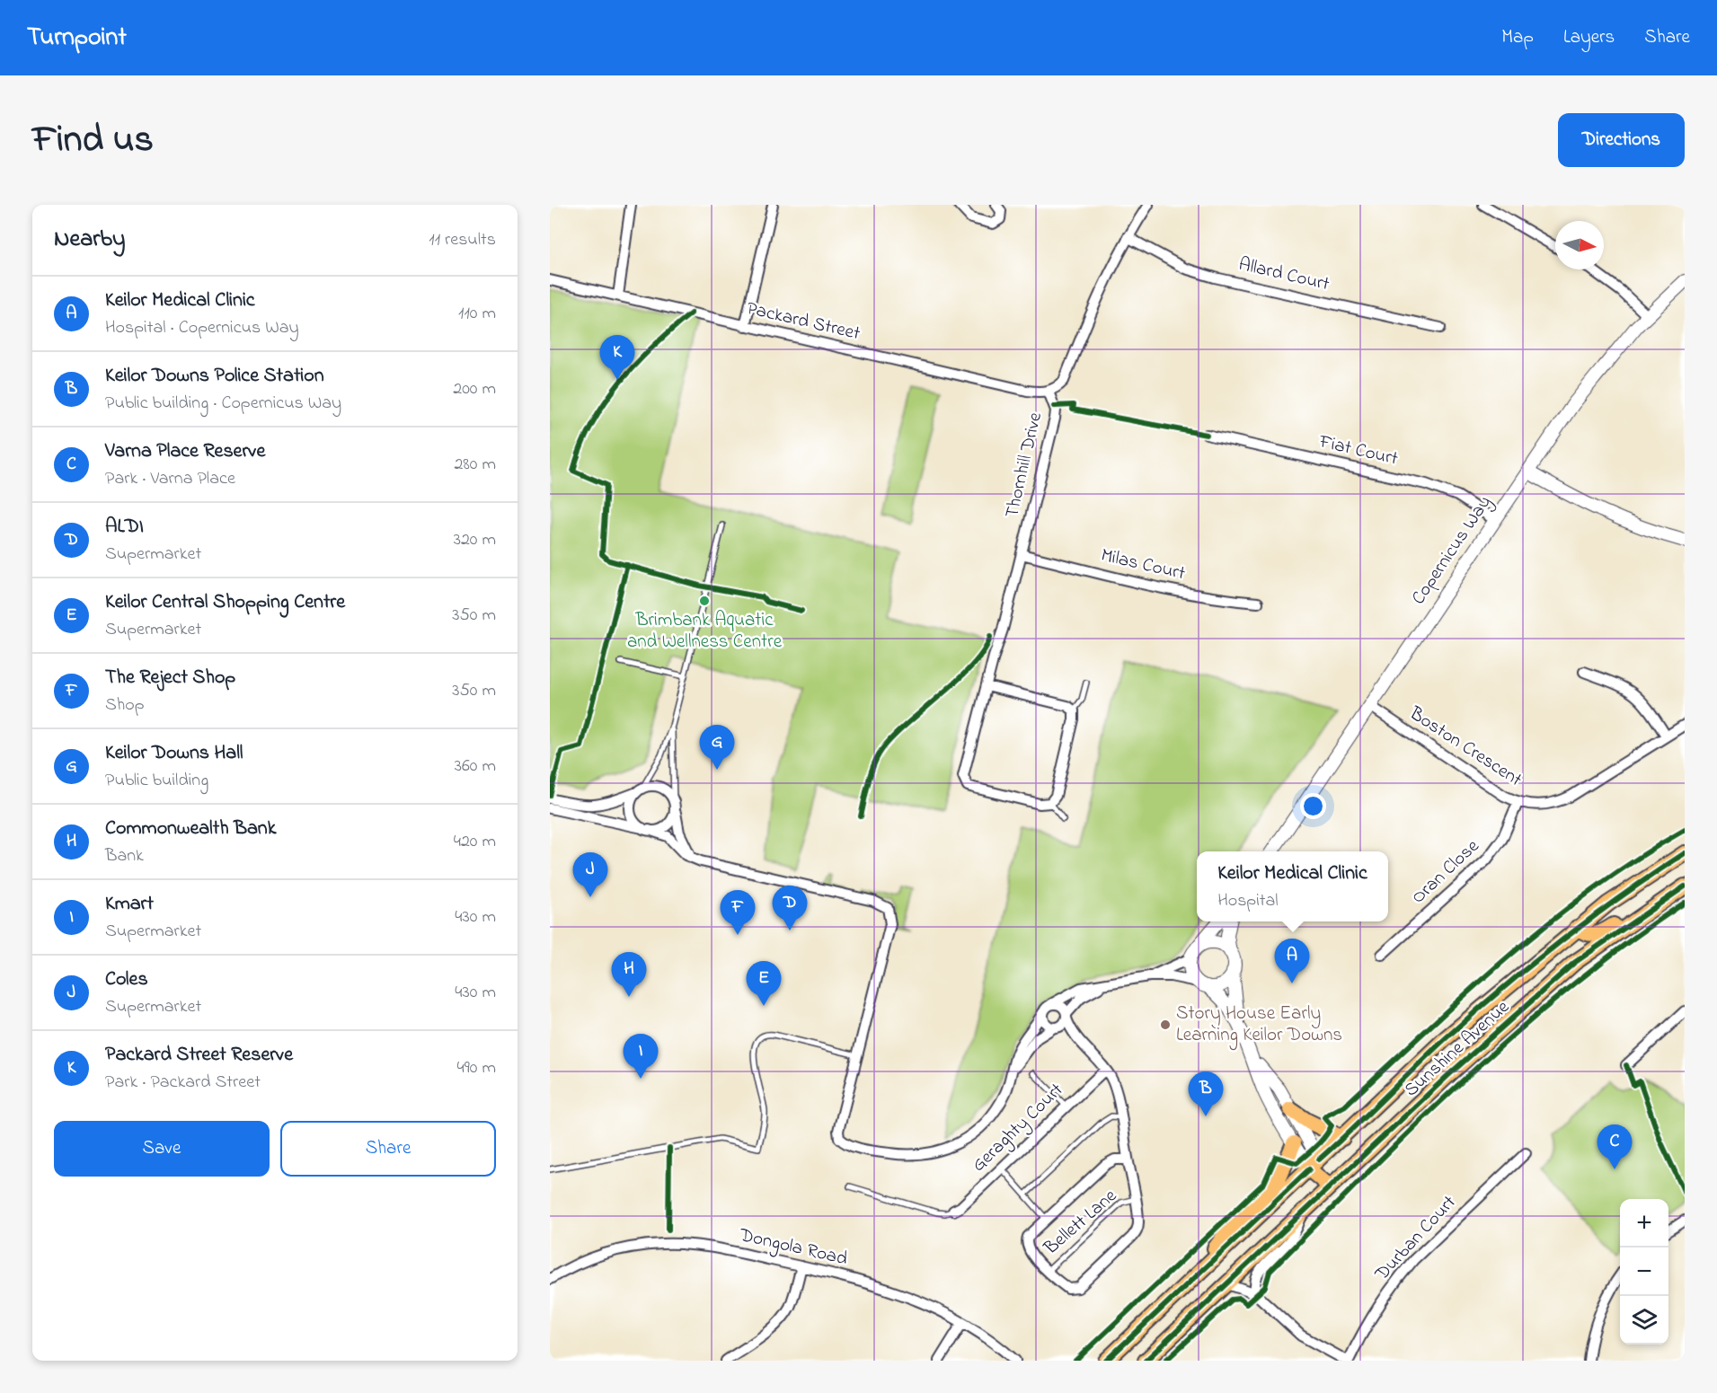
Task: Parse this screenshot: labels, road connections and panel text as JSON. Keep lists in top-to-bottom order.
{
  "streets": {
    "main road": ["Sunshine Avenue"],
    "street": [
      "Allard Court",
      "Packard Street",
      "Fiat Court",
      "Thornhill Drive",
      "Copernicus Way",
      "Milas Court",
      "Boston Crescent",
      "Oran Close",
      "Geraghty Court",
      "Durban Court",
      "Dongola Road"
    ],
    "lane": ["Bellett Lane"]
  },
  "crossings": [
    ["Allard Court", "Thornhill Drive"],
    ["Packard Street", "Thornhill Drive"],
    ["Fiat Court", "Copernicus Way"],
    ["Thornhill Drive", "Milas Court"],
    ["Copernicus Way", "Boston Crescent"],
    ["Boston Crescent", "Oran Close"]
  ],
  "places": ["Brimbank Aquatic and Wellness Centre", "Story House Early Learning Keilor Downs"],
  "north": "right",
  "page": {
    "header": "Turnpoint",
    "nav": ["Map", "Layers", "Share"],
    "title": "Find us",
    "buttons": [
      "Directions",
      ["Save", "Share"]
    ],
    "heading": ["Nearby", "11 results"],
    "list": [
      {
        "mark": "A",
        "name": "Keilor Medical Clinic",
        "note": "Hospital · Copernicus Way",
        "value": "110 m"
      },
      {
        "mark": "B",
        "name": "Keilor Downs Police Station",
        "note": "Public building · Copernicus Way",
        "value": "200 m"
      },
      {
        "mark": "C",
        "name": "Varna Place Reserve",
        "note": "Park · Varna Place",
        "value": "280 m"
      },
      {
        "mark": "D",
        "name": "ALDI",
        "note": "Supermarket",
        "value": "320 m"
      },
      {
        "mark": "E",
        "name": "Keilor Central Shopping Centre",
        "note": "Supermarket",
        "value": "350 m"
      },
      {
        "mark": "F",
        "name": "The Reject Shop",
        "note": "Shop",
        "value": "350 m"
      },
      {
        "mark": "G",
        "name": "Keilor Downs Hall",
        "note": "Public building",
        "value": "360 m"
      },
      {
        "mark": "H",
        "name": "Commonwealth Bank",
        "note": "Bank",
        "value": "420 m"
      },
      {
        "mark": "I",
        "name": "Kmart",
        "note": "Supermarket",
        "value": "430 m"
      },
      {
        "mark": "J",
        "name": "Coles",
        "note": "Supermarket",
        "value": "430 m"
      },
      {
        "mark": "K",
        "name": "Packard Street Reserve",
        "note": "Park · Packard Street",
        "value": "490 m"
      }
    ],
    "pins": [
      "K",
      "G",
      "J",
      "D",
      "F",
      "A",
      "H",
      "E",
      "I",
      "B",
      "C"
    ],
    "popup": ["Keilor Medical Clinic", "Hospital"],
    "map_buttons": ["+", "−"]
  }
}
